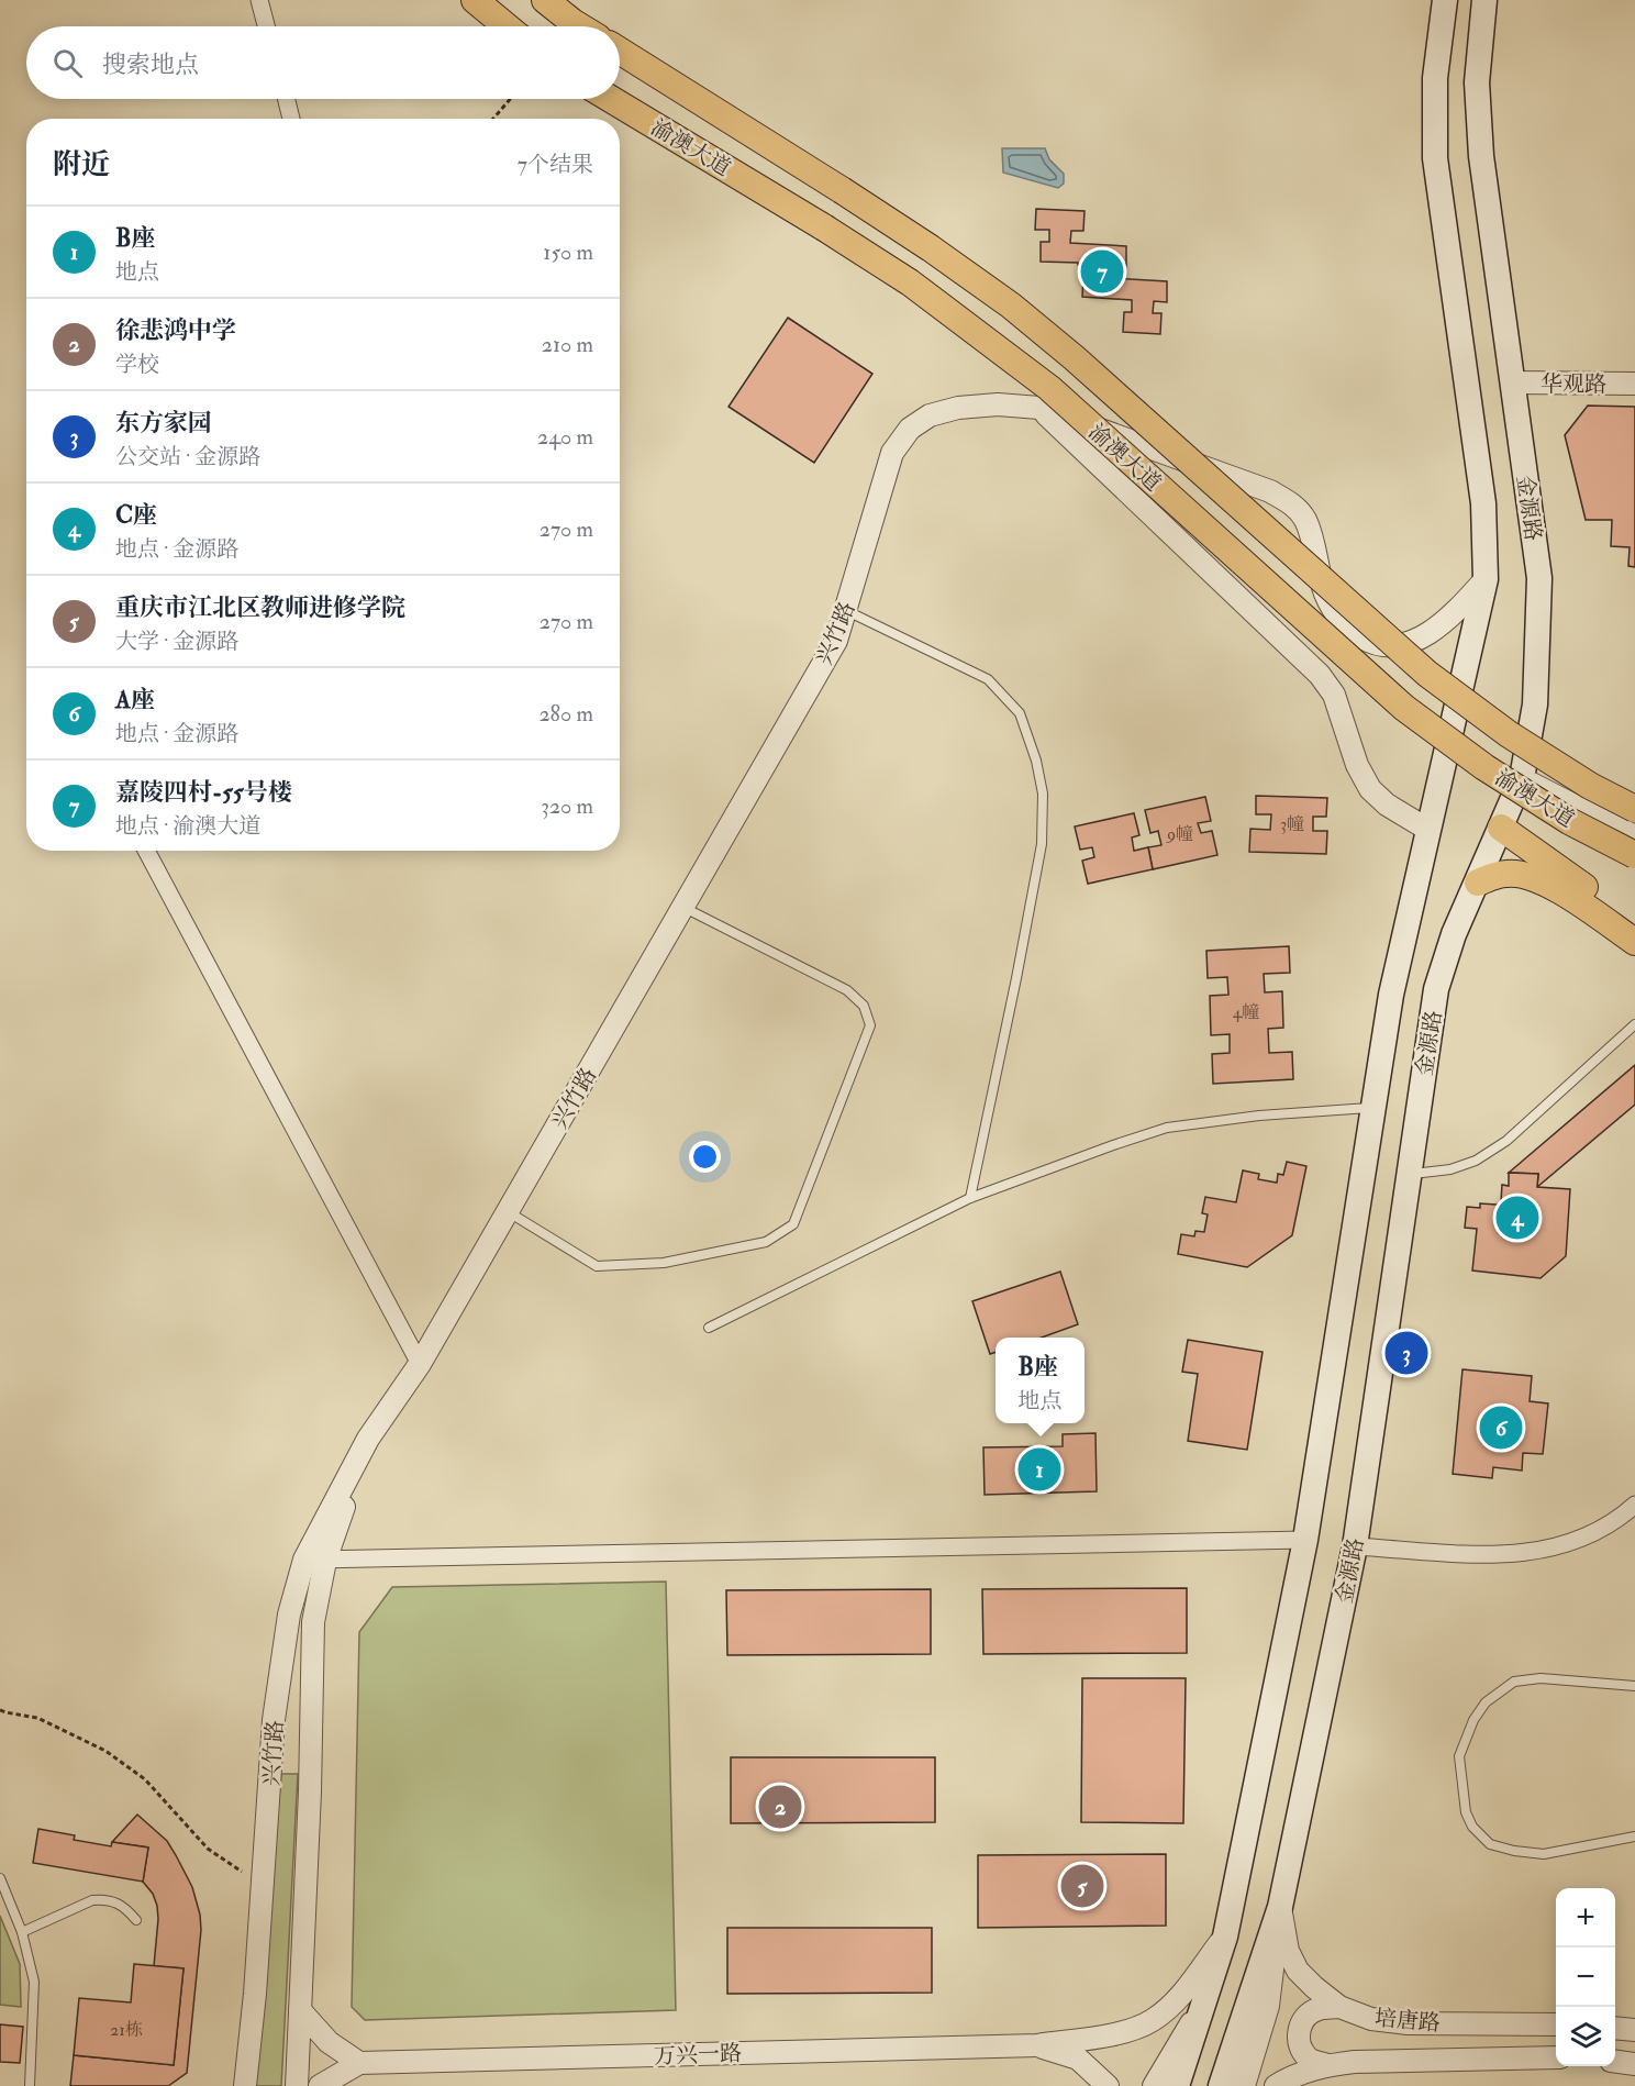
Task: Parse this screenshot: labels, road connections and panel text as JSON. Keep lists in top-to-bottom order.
{
  "streets": {
    "main road": ["渝澳大道", "金源路"],
    "street": [
      "华观路",
      "兴竹路",
      "培唐路",
      "万兴一路"
    ]
  },
  "crossings": [
    ["华观路", "金源路"],
    ["金源路", "兴竹路"],
    ["金源路", "培唐路"]
  ],
  "house_numbers": [
    "3幢",
    "9幢",
    "4幢",
    "21栋"
  ],
  "page": {
    "search": "搜索地点",
    "heading": ["附近", "7个结果"],
    "list": [
      {
        "mark": "1",
        "name": "B座",
        "note": "地点",
        "value": "150 m"
      },
      {
        "mark": "2",
        "name": "徐悲鸿中学",
        "note": "学校",
        "value": "210 m"
      },
      {
        "mark": "3",
        "name": "东方家园",
        "note": "公交站 · 金源路",
        "value": "240 m"
      },
      {
        "mark": "4",
        "name": "C座",
        "note": "地点 · 金源路",
        "value": "270 m"
      },
      {
        "mark": "5",
        "name": "重庆市江北区教师进修学院",
        "note": "大学 · 金源路",
        "value": "270 m"
      },
      {
        "mark": "6",
        "name": "A座",
        "note": "地点 · 金源路",
        "value": "280 m"
      },
      {
        "mark": "7",
        "name": "嘉陵四村-55号楼",
        "note": "地点 · 渝澳大道",
        "value": "320 m"
      }
    ],
    "pins": [
      "7",
      "4",
      "3",
      "6",
      "1",
      "2",
      "5"
    ],
    "popup": ["B座", "地点"],
    "map_buttons": ["+", "−"]
  }
}
